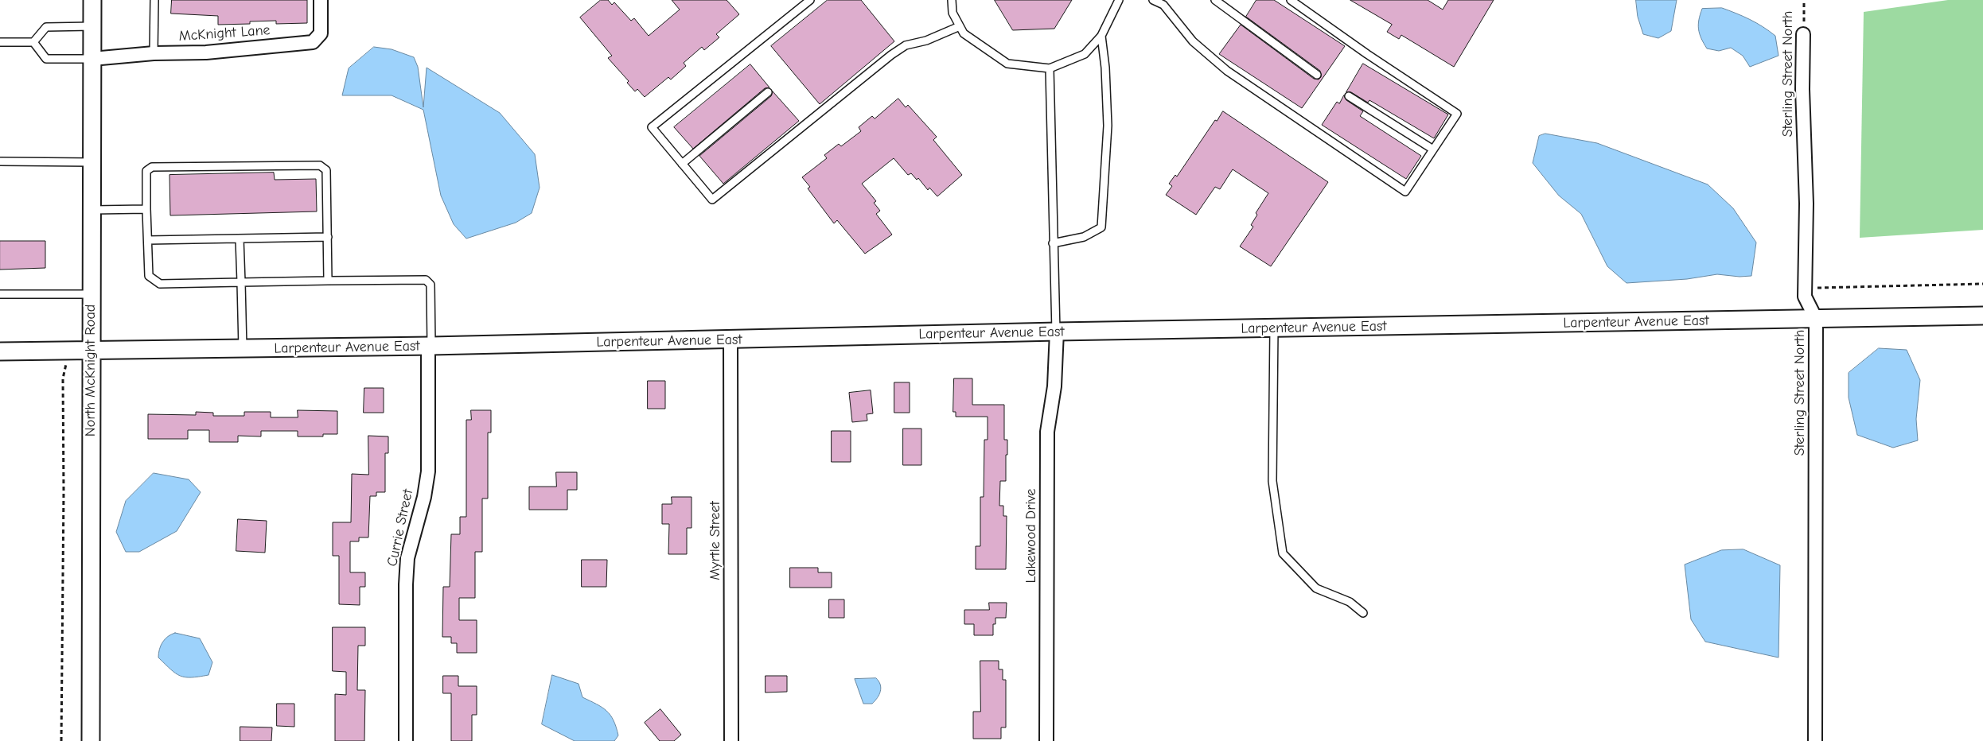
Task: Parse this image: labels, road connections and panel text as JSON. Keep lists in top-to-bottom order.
{
  "streets": {
    "street": [
      "McKnight Lane",
      "Sterling Street North",
      "Larpenteur Avenue East",
      "North McKnight Road",
      "Currie Street",
      "Lakewood Drive",
      "Myrtle Street"
    ]
  },
  "crossings": [
    ["McKnight Lane", "North McKnight Road"],
    ["Sterling Street North", "Larpenteur Avenue East"],
    ["Larpenteur Avenue East", "North McKnight Road"],
    ["Larpenteur Avenue East", "Currie Street"],
    ["Larpenteur Avenue East", "Lakewood Drive"],
    ["Larpenteur Avenue East", "Myrtle Street"]
  ]
}
